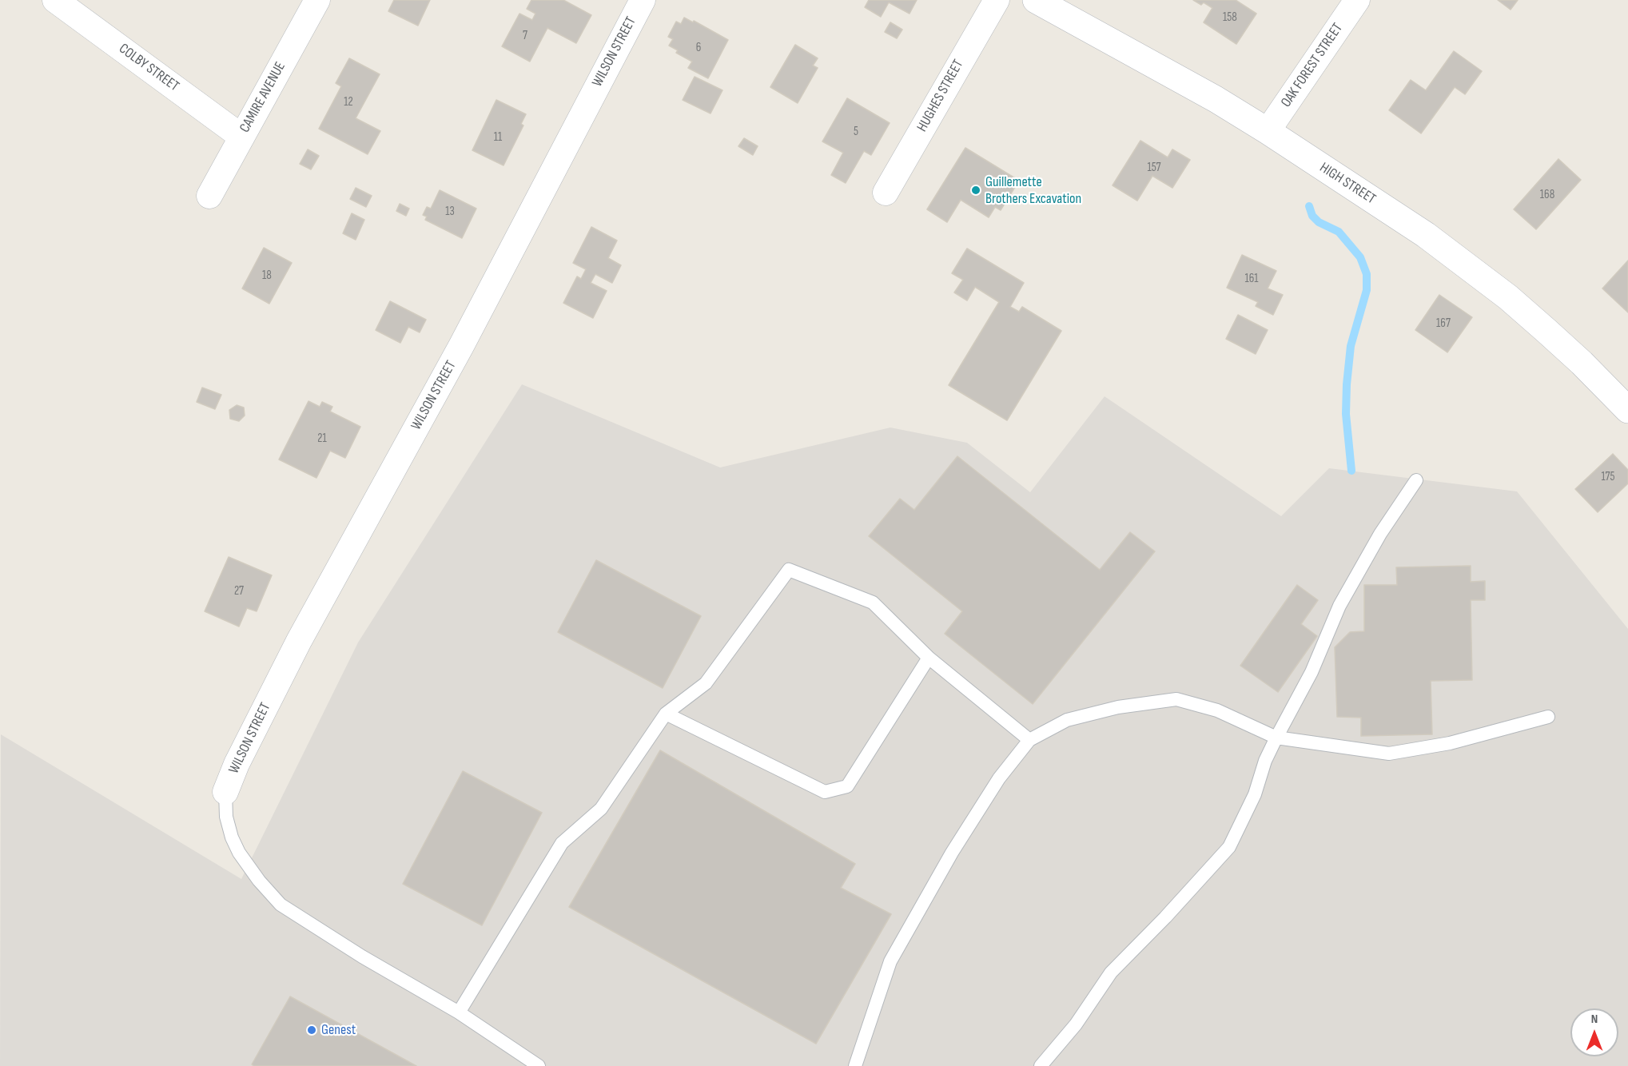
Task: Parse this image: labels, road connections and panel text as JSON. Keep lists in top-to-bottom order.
{
  "streets": {
    "street": [
      "WILSON STREET",
      "OAK FOREST STREET",
      "COLBY STREET",
      "HUGHES STREET",
      "CAMIRE AVENUE",
      "HIGH STREET"
    ]
  },
  "crossings": [
    ["OAK FOREST STREET", "HIGH STREET"],
    ["COLBY STREET", "CAMIRE AVENUE"]
  ],
  "places": ["Guillemette Brothers Excavation", "Genest"],
  "house_numbers": [
    "158",
    "7",
    "6",
    "12",
    "5",
    "11",
    "157",
    "168",
    "13",
    "18",
    "161",
    "167",
    "21",
    "175",
    "27"
  ],
  "north": "top"
}
